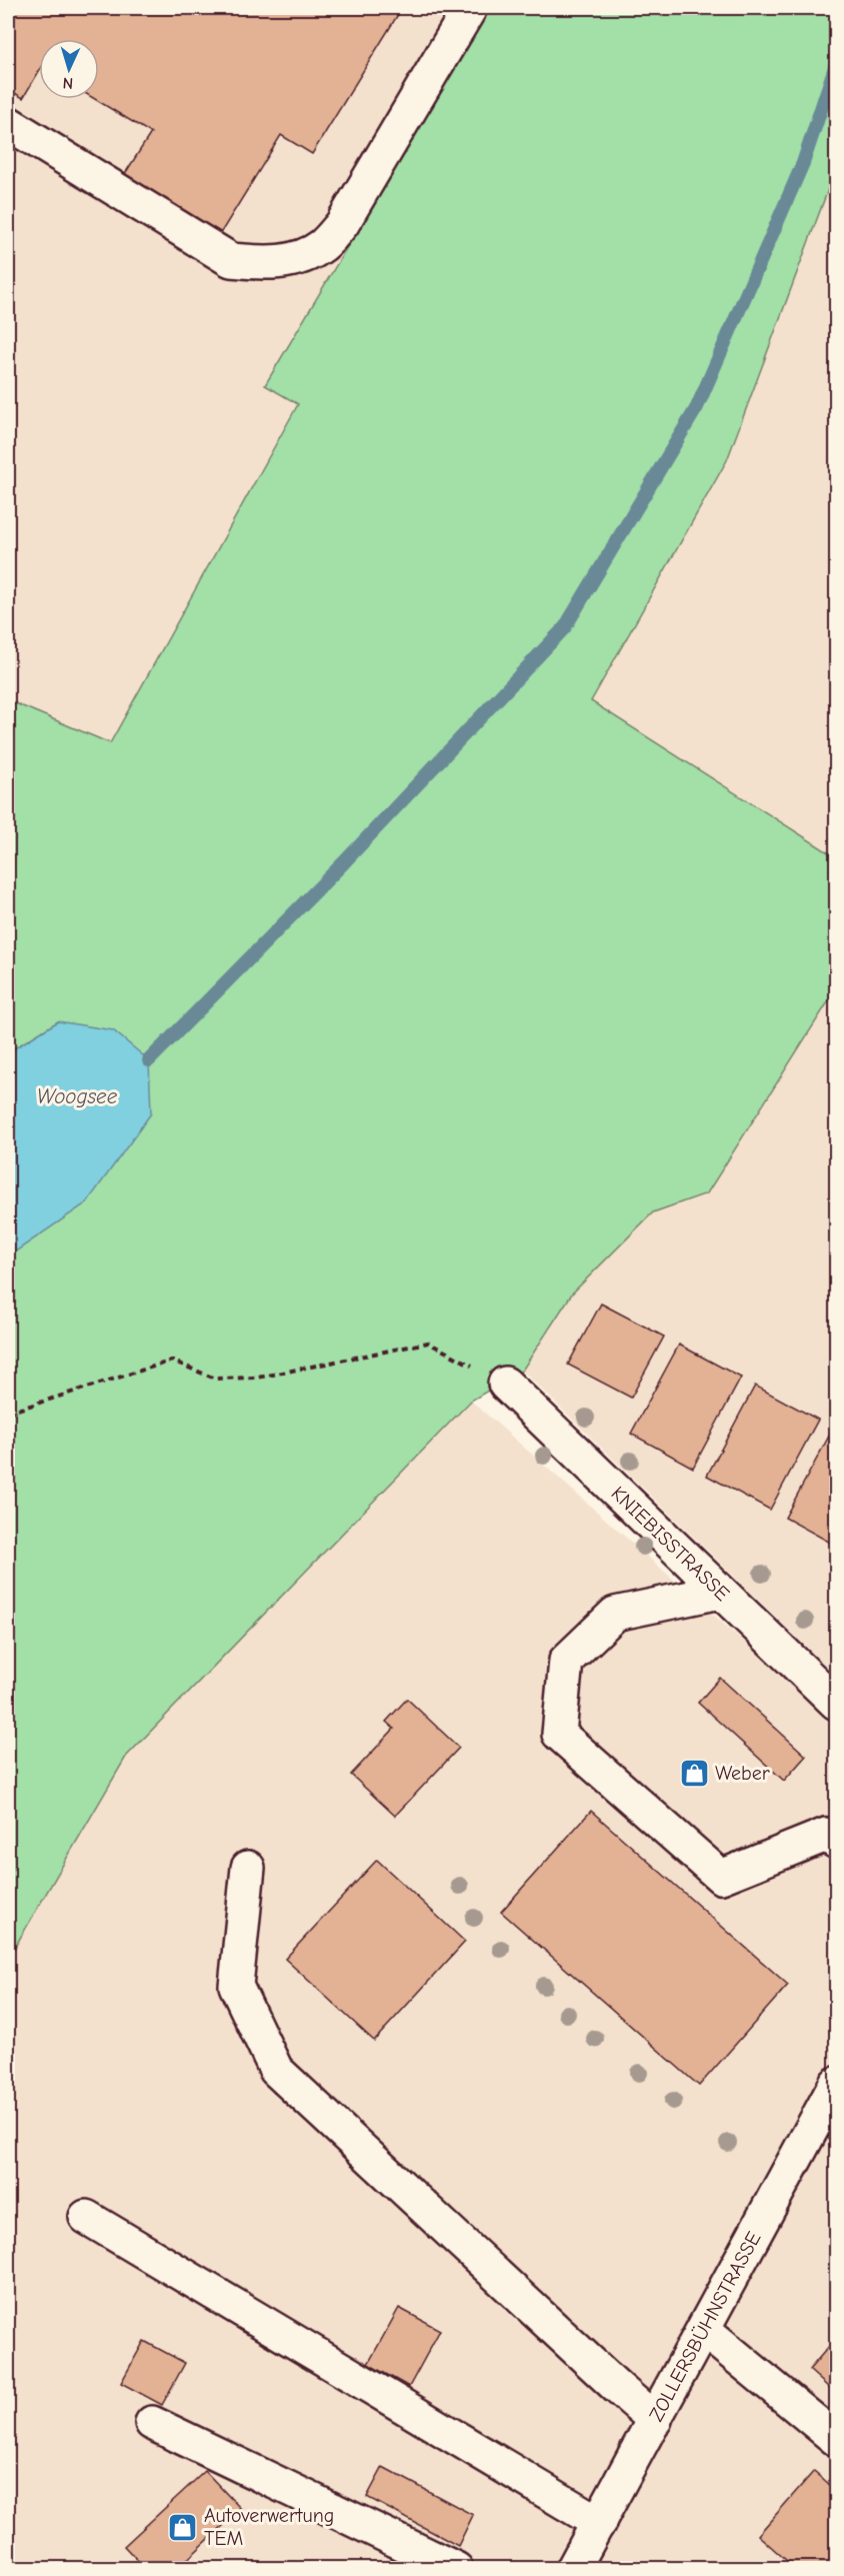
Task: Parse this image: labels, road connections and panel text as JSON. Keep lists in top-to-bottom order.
{
  "streets": {
    "street": ["KNIEBISSTRASSE", "ZOLLERSBÜHNSTRASSE"]
  },
  "water": ["Woogsee"],
  "places": {
    "shop": ["Weber", "Autoverwertung TEM"]
  },
  "north": "bottom"
}
